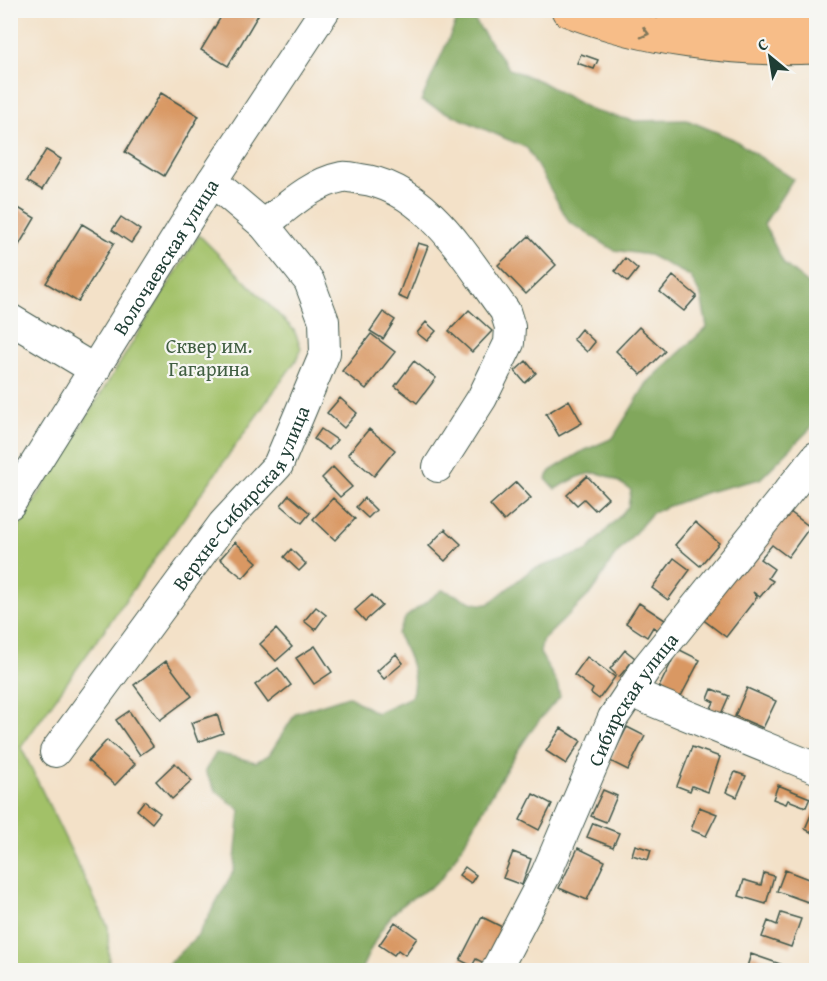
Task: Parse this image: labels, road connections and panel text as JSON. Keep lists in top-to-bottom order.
{
  "streets": {
    "street": ["Волочаевская улица", "Верхне-Сибирская улица", "Сибирская улица"]
  },
  "crossings": [
    ["Волочаевская улица", "Верхне-Сибирская улица"]
  ],
  "parks": ["Сквер им. Гагарина"],
  "north": "top left"
}
